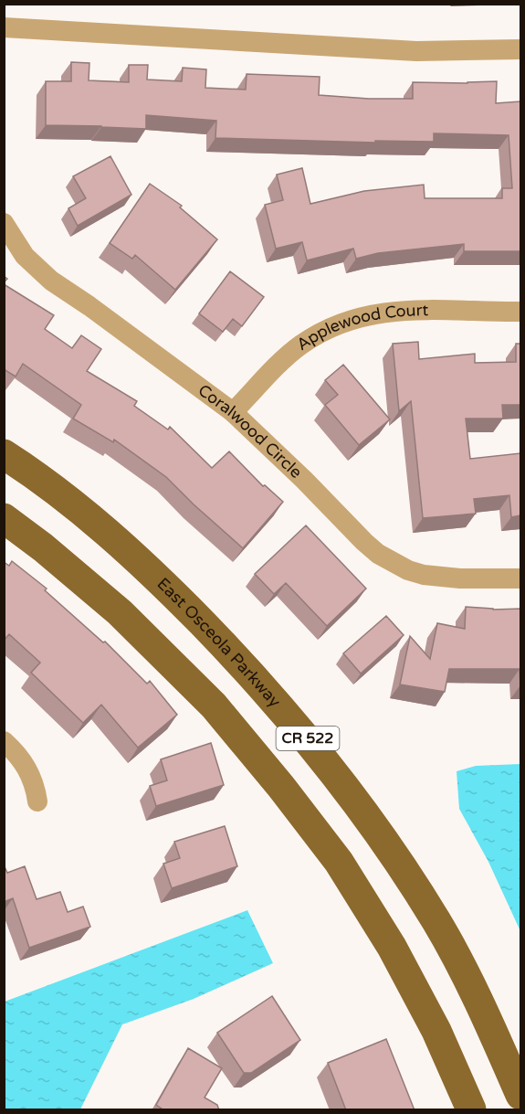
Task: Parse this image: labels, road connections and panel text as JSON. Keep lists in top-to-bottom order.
{
  "streets": {
    "main road": ["East Osceola Parkway", "CR 522"],
    "street": ["Applewood Court", "Coralwood Circle"]
  },
  "crossings": [
    ["Applewood Court", "Coralwood Circle"]
  ]
}
